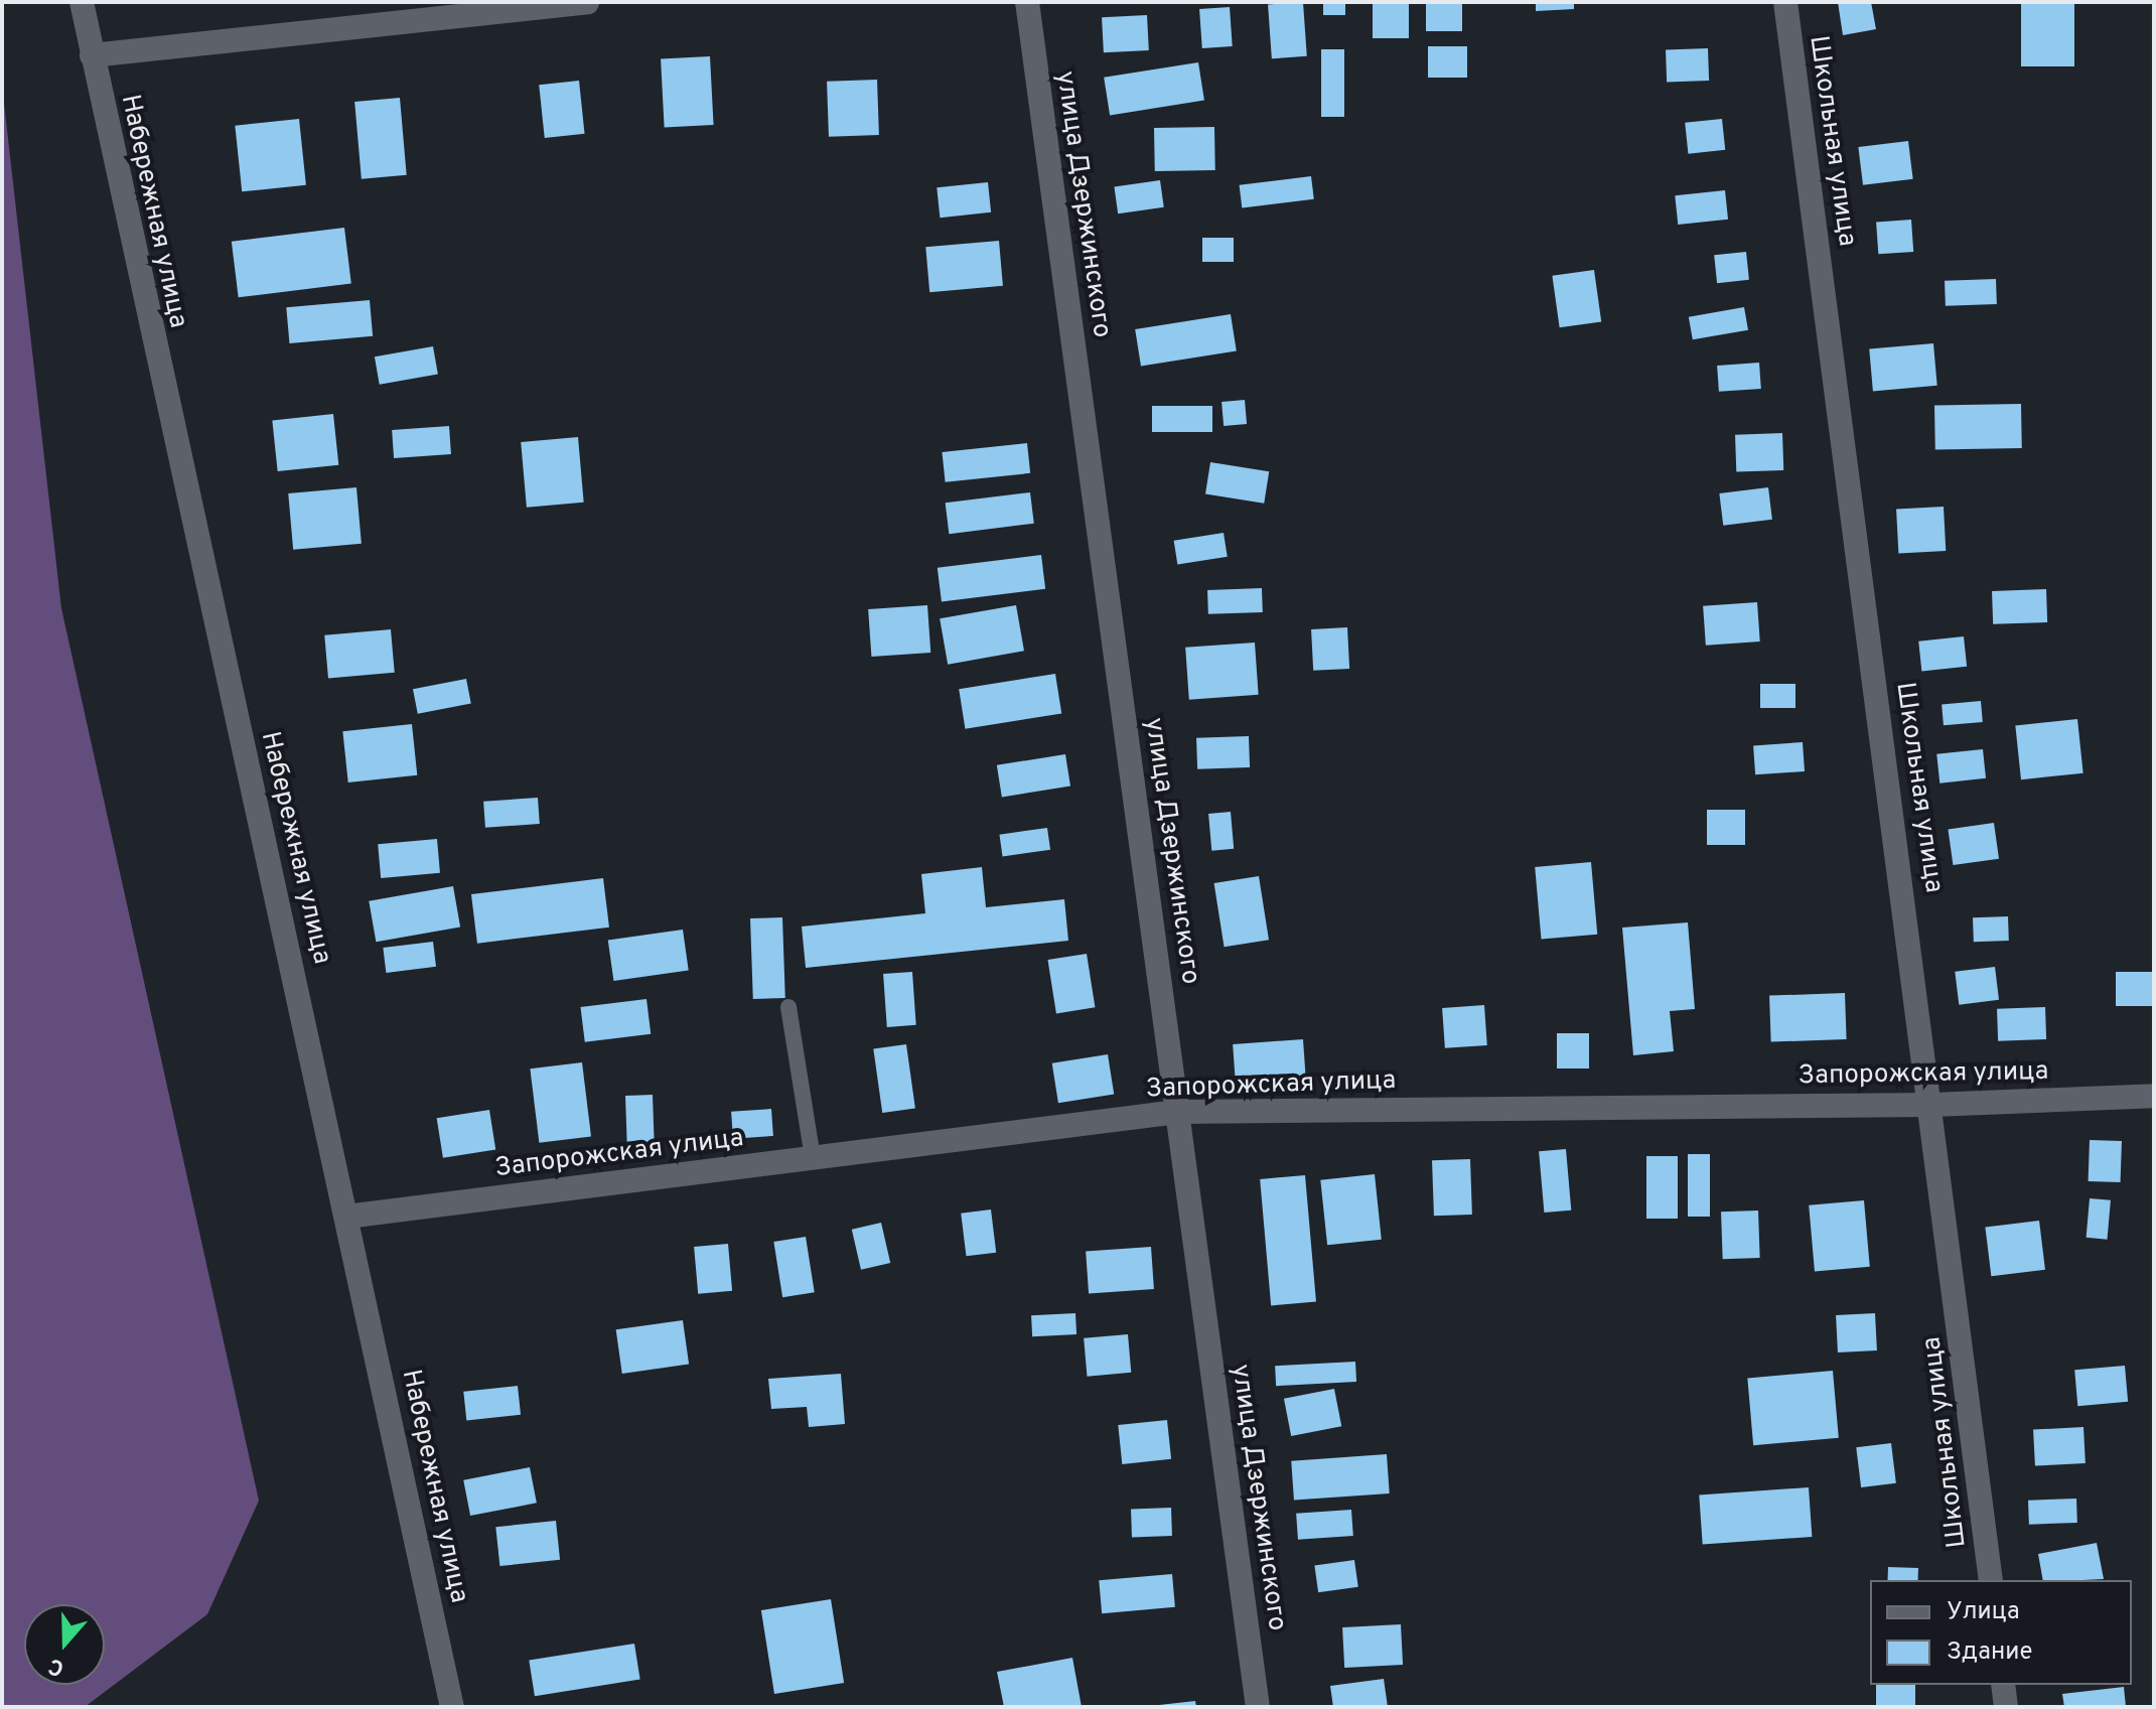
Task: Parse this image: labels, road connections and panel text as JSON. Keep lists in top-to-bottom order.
{
  "streets": {
    "street": [
      "Школьная улица",
      "улица Дзержинского",
      "Набережная улица",
      "Запорожская улица"
    ]
  },
  "crossings": [
    ["Школьная улица", "Запорожская улица"],
    ["улица Дзержинского", "Запорожская улица"],
    ["Набережная улица", "Запорожская улица"]
  ],
  "legend": ["Улица", "Здание"],
  "north": "bottom"
}
